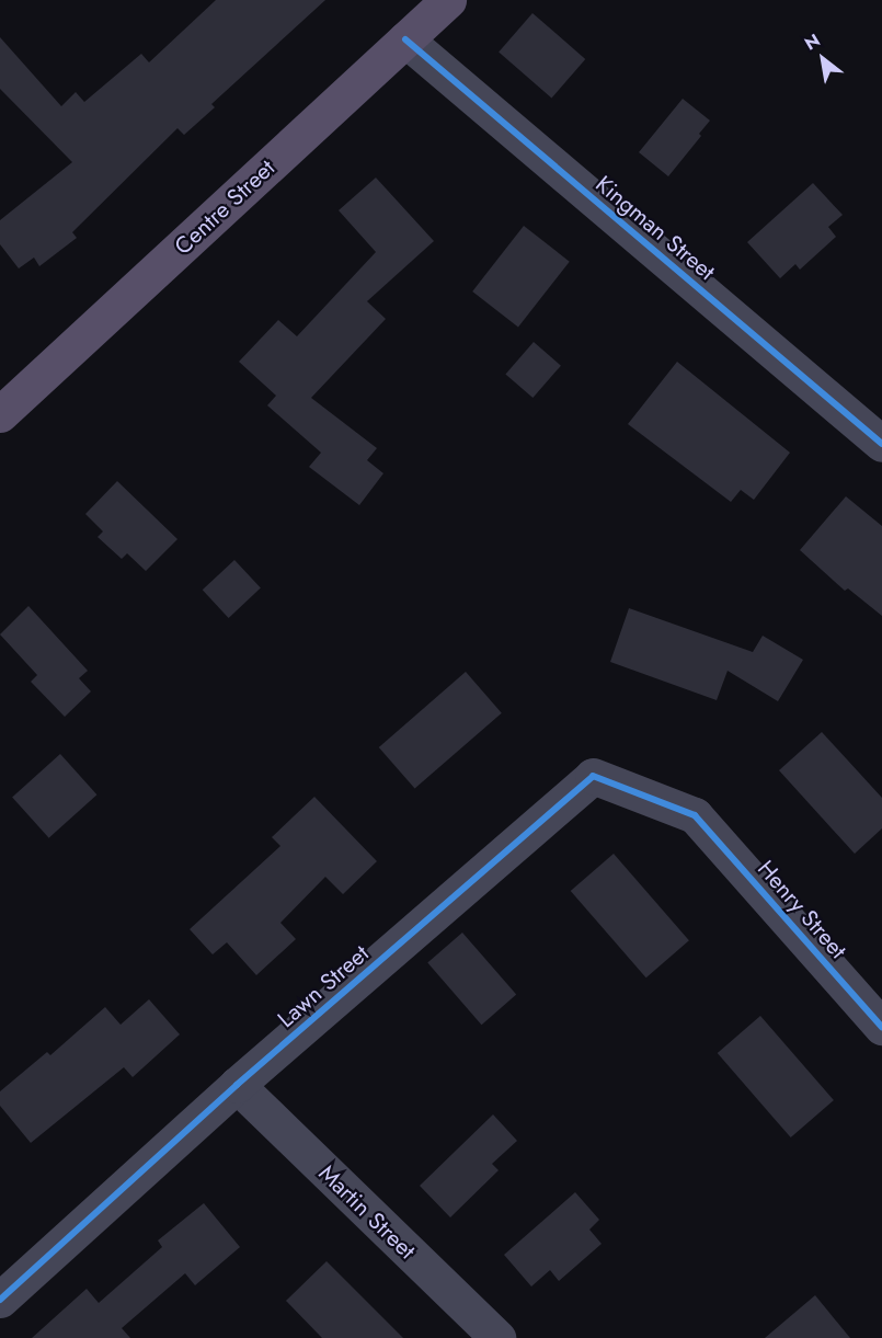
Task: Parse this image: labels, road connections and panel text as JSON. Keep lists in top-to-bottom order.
{
  "streets": {
    "main road": ["Centre Street"],
    "street": [
      "Kingman Street",
      "Henry Street",
      "Lawn Street",
      "Martin Street"
    ]
  },
  "crossings": [
    ["Centre Street", "Kingman Street"],
    ["Henry Street", "Lawn Street"],
    ["Lawn Street", "Martin Street"]
  ],
  "north": "top left"
}
